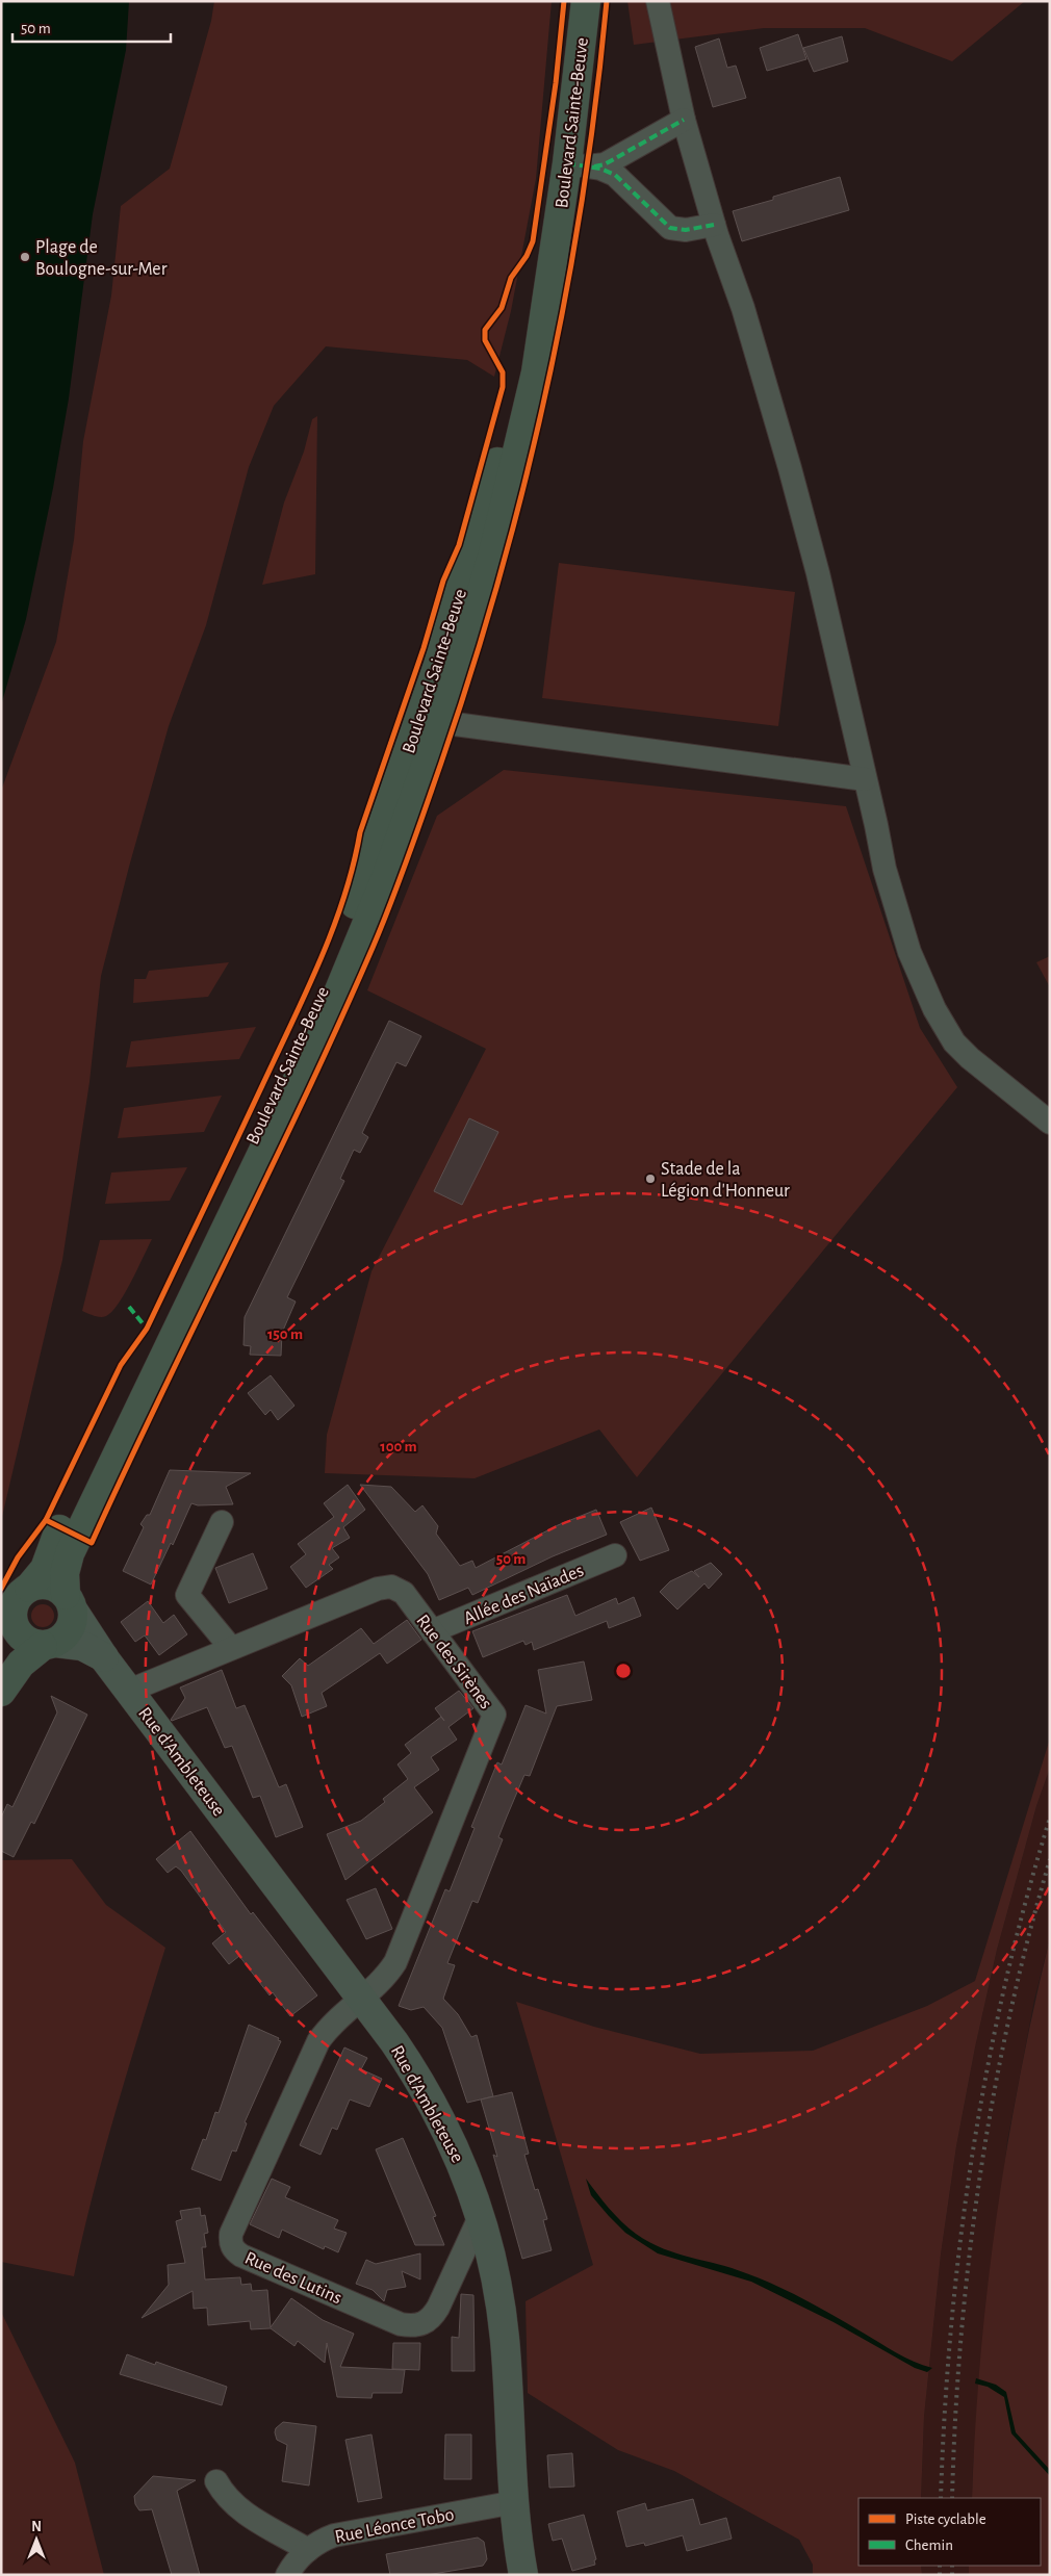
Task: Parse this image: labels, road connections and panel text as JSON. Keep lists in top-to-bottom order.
{
  "streets": {
    "main road": ["Boulevard Sainte-Beuve"],
    "street": [
      "Allée des Naïades",
      "Rue des Sirènes",
      "Rue d'Ambleteuse",
      "Rue des Lutins",
      "Rue Léonce Tobo"
    ]
  },
  "crossings": [
    ["Boulevard Sainte-Beuve", "Rue d'Ambleteuse"],
    ["Allée des Naïades", "Rue des Sirènes"],
    ["Rue des Sirènes", "Rue d'Ambleteuse"],
    ["Rue des Sirènes", "Rue des Lutins"],
    ["Rue d'Ambleteuse", "Rue des Lutins"],
    ["Rue d'Ambleteuse", "Rue Léonce Tobo"]
  ],
  "places": ["Plage de Boulogne-sur-Mer", "Stade de la Légion d'Honneur"],
  "legend": ["Piste cyclable", "Chemin"],
  "scale_bar": "50 m",
  "north": "top",
  "rings": ["150 m", "100 m", "50 m"]
}
